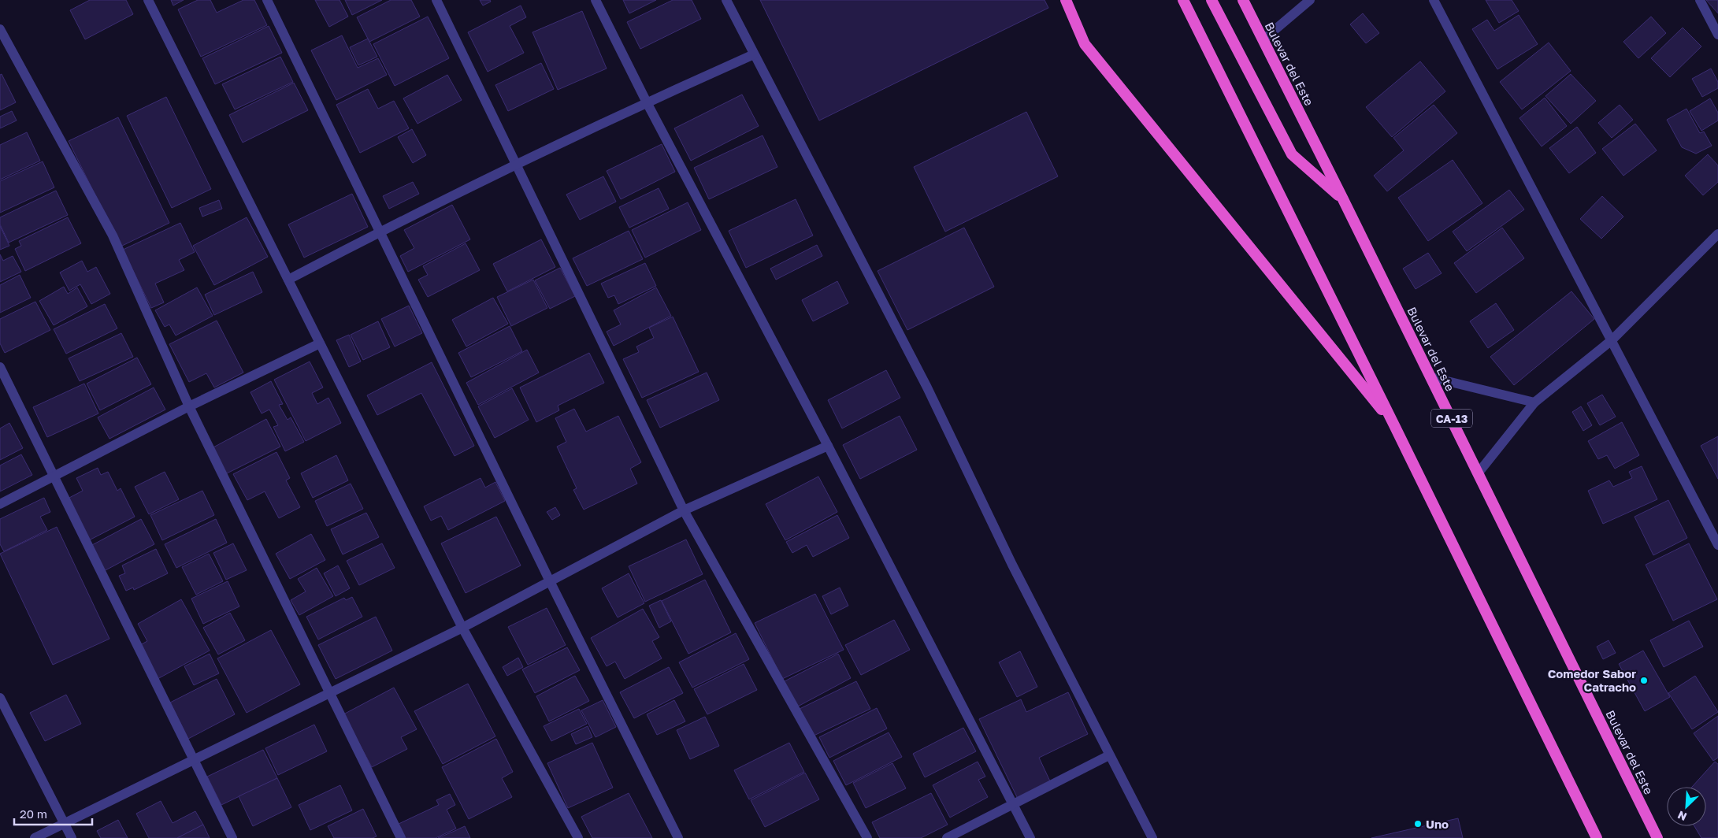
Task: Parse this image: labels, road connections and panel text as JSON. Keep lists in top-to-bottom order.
{
  "streets": {
    "highway": ["Bulevar del Este", "CA-13"]
  },
  "places": ["Comedor Sabor Catracho", "Uno"],
  "scale_bar": "20 m",
  "north": "bottom left"
}
